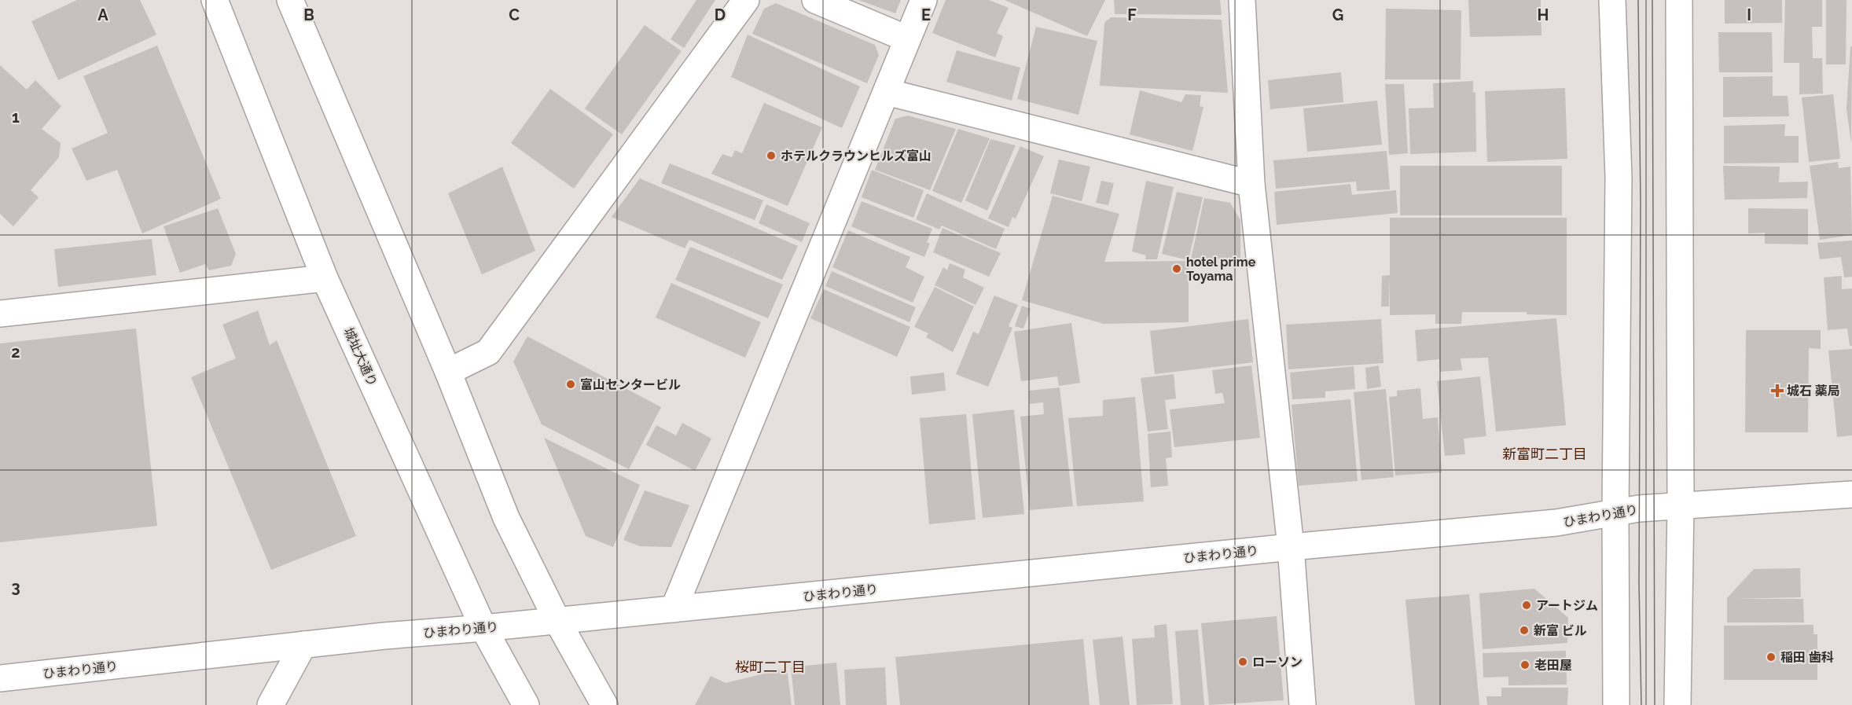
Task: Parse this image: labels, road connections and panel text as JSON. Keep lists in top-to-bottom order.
{
  "streets": {
    "street": ["城址大通り", "ひまわり通り"]
  },
  "crossings": [
    ["城址大通り", "ひまわり通り"]
  ],
  "districts": ["新富町二丁目", "桜町二丁目"],
  "places": {
    "other": [
      "ホテルクラウンヒルズ富山",
      "hotel prime Toyama",
      "富山センタービル",
      "アートジム",
      "新富 ビル",
      "稲田 歯科",
      "ローソン",
      "老田屋"
    ],
    "health": ["城石 薬局"]
  },
  "grid": {
    "columns": [
      "A",
      "B",
      "C",
      "D",
      "E",
      "F",
      "G",
      "H",
      "I"
    ],
    "rows": ["1", "2", "3"]
  }
}
